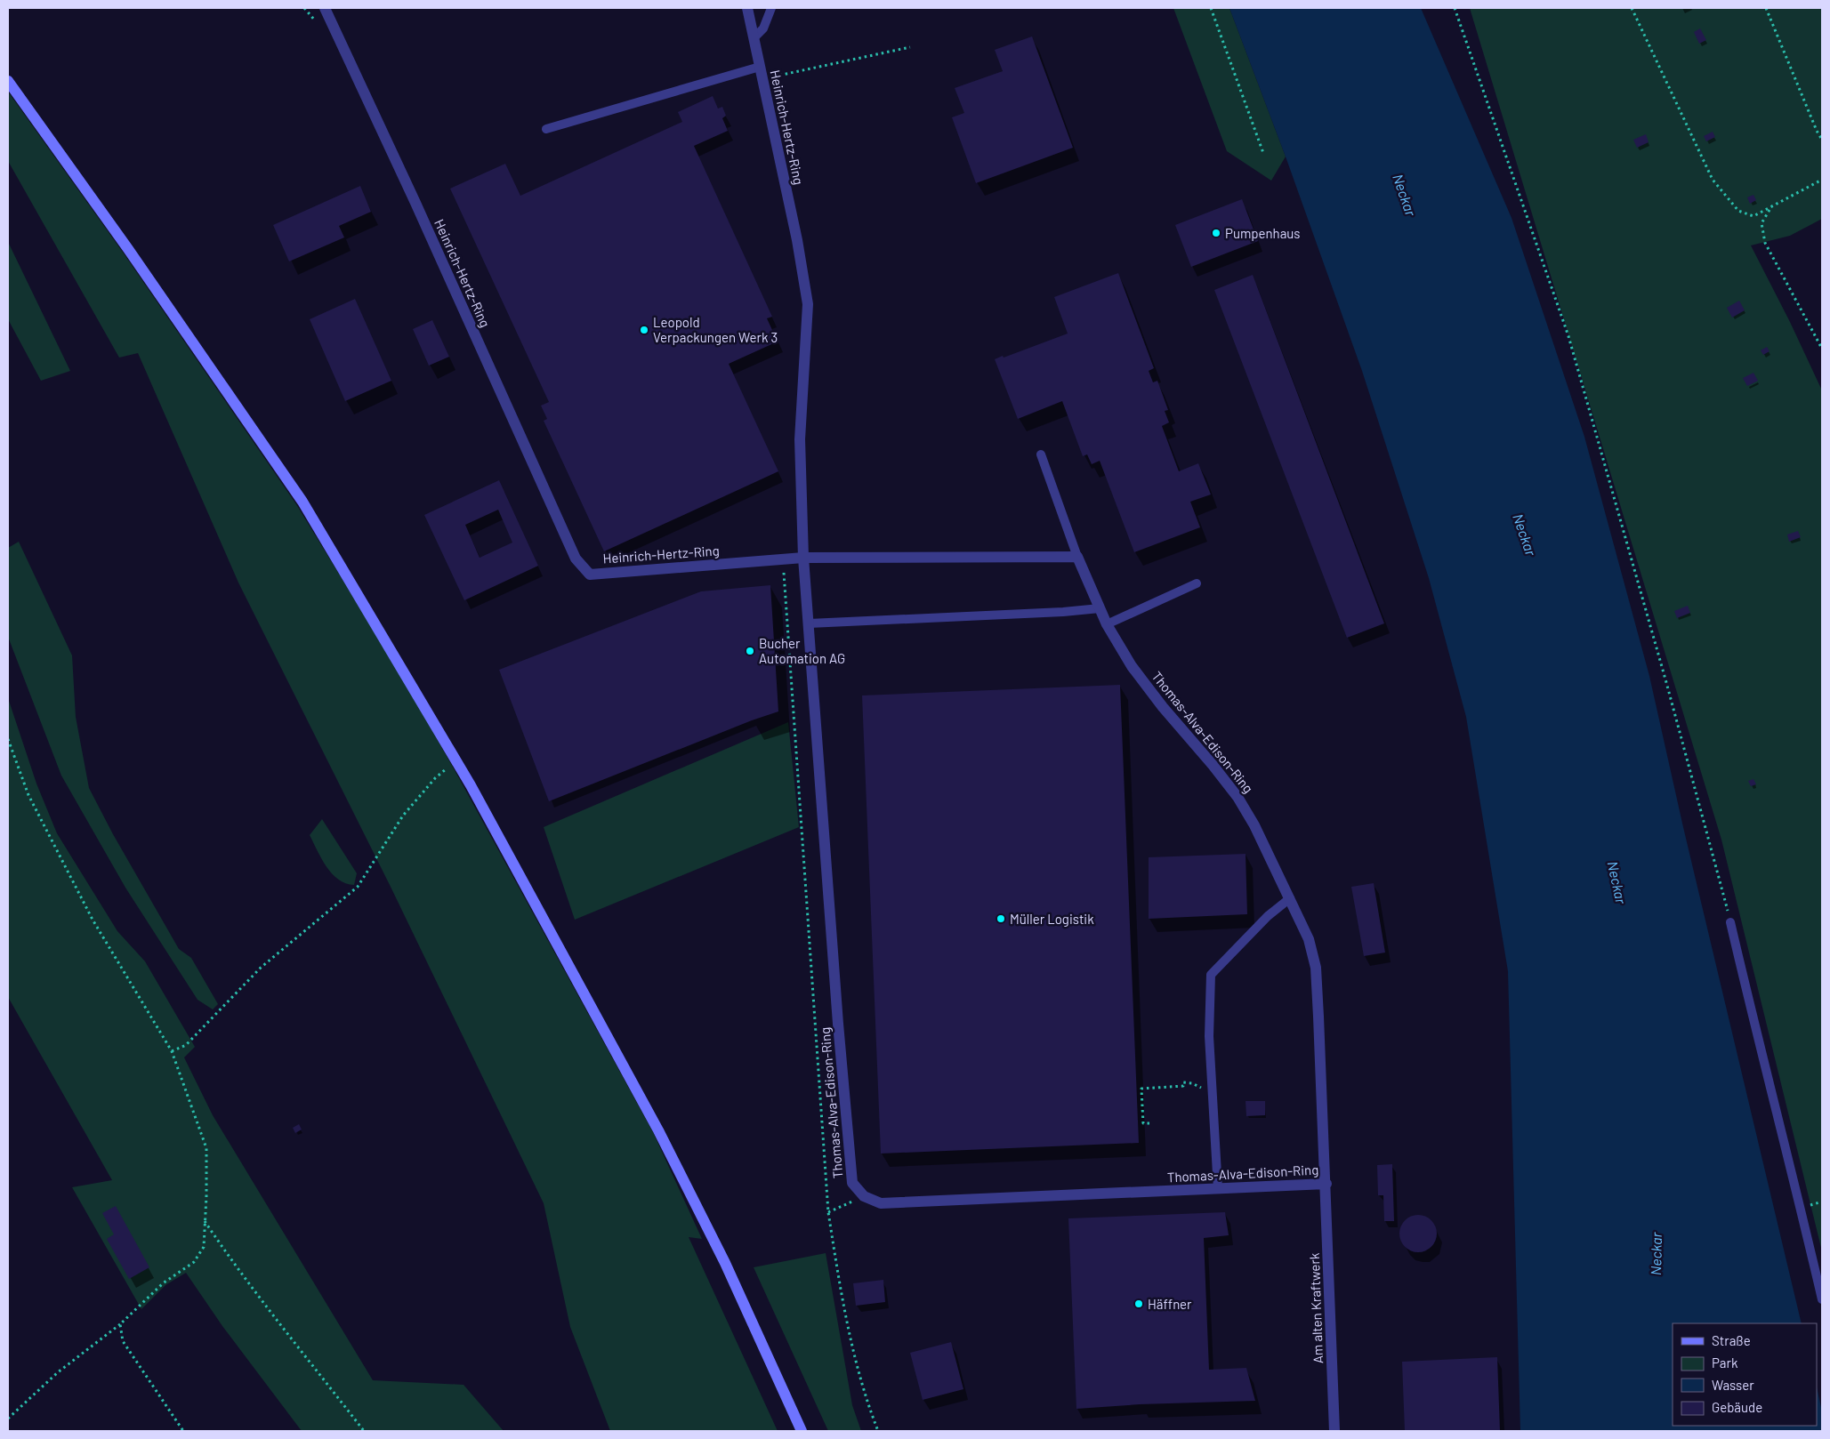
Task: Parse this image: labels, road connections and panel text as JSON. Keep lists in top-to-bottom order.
{
  "streets": {
    "street": ["Heinrich-Hertz-Ring", "Thomas-Alva-Edison-Ring", "Am alten Kraftwerk"]
  },
  "crossings": [
    ["Heinrich-Hertz-Ring", "Thomas-Alva-Edison-Ring"],
    ["Thomas-Alva-Edison-Ring", "Am alten Kraftwerk"]
  ],
  "water": ["Neckar"],
  "places": [
    "Pumpenhaus",
    "Leopold Verpackungen Werk 3",
    "Bucher Automation AG",
    "Müller Logistik",
    "Häffner"
  ],
  "legend": [
    "Straße",
    "Park",
    "Wasser",
    "Gebäude"
  ]
}
